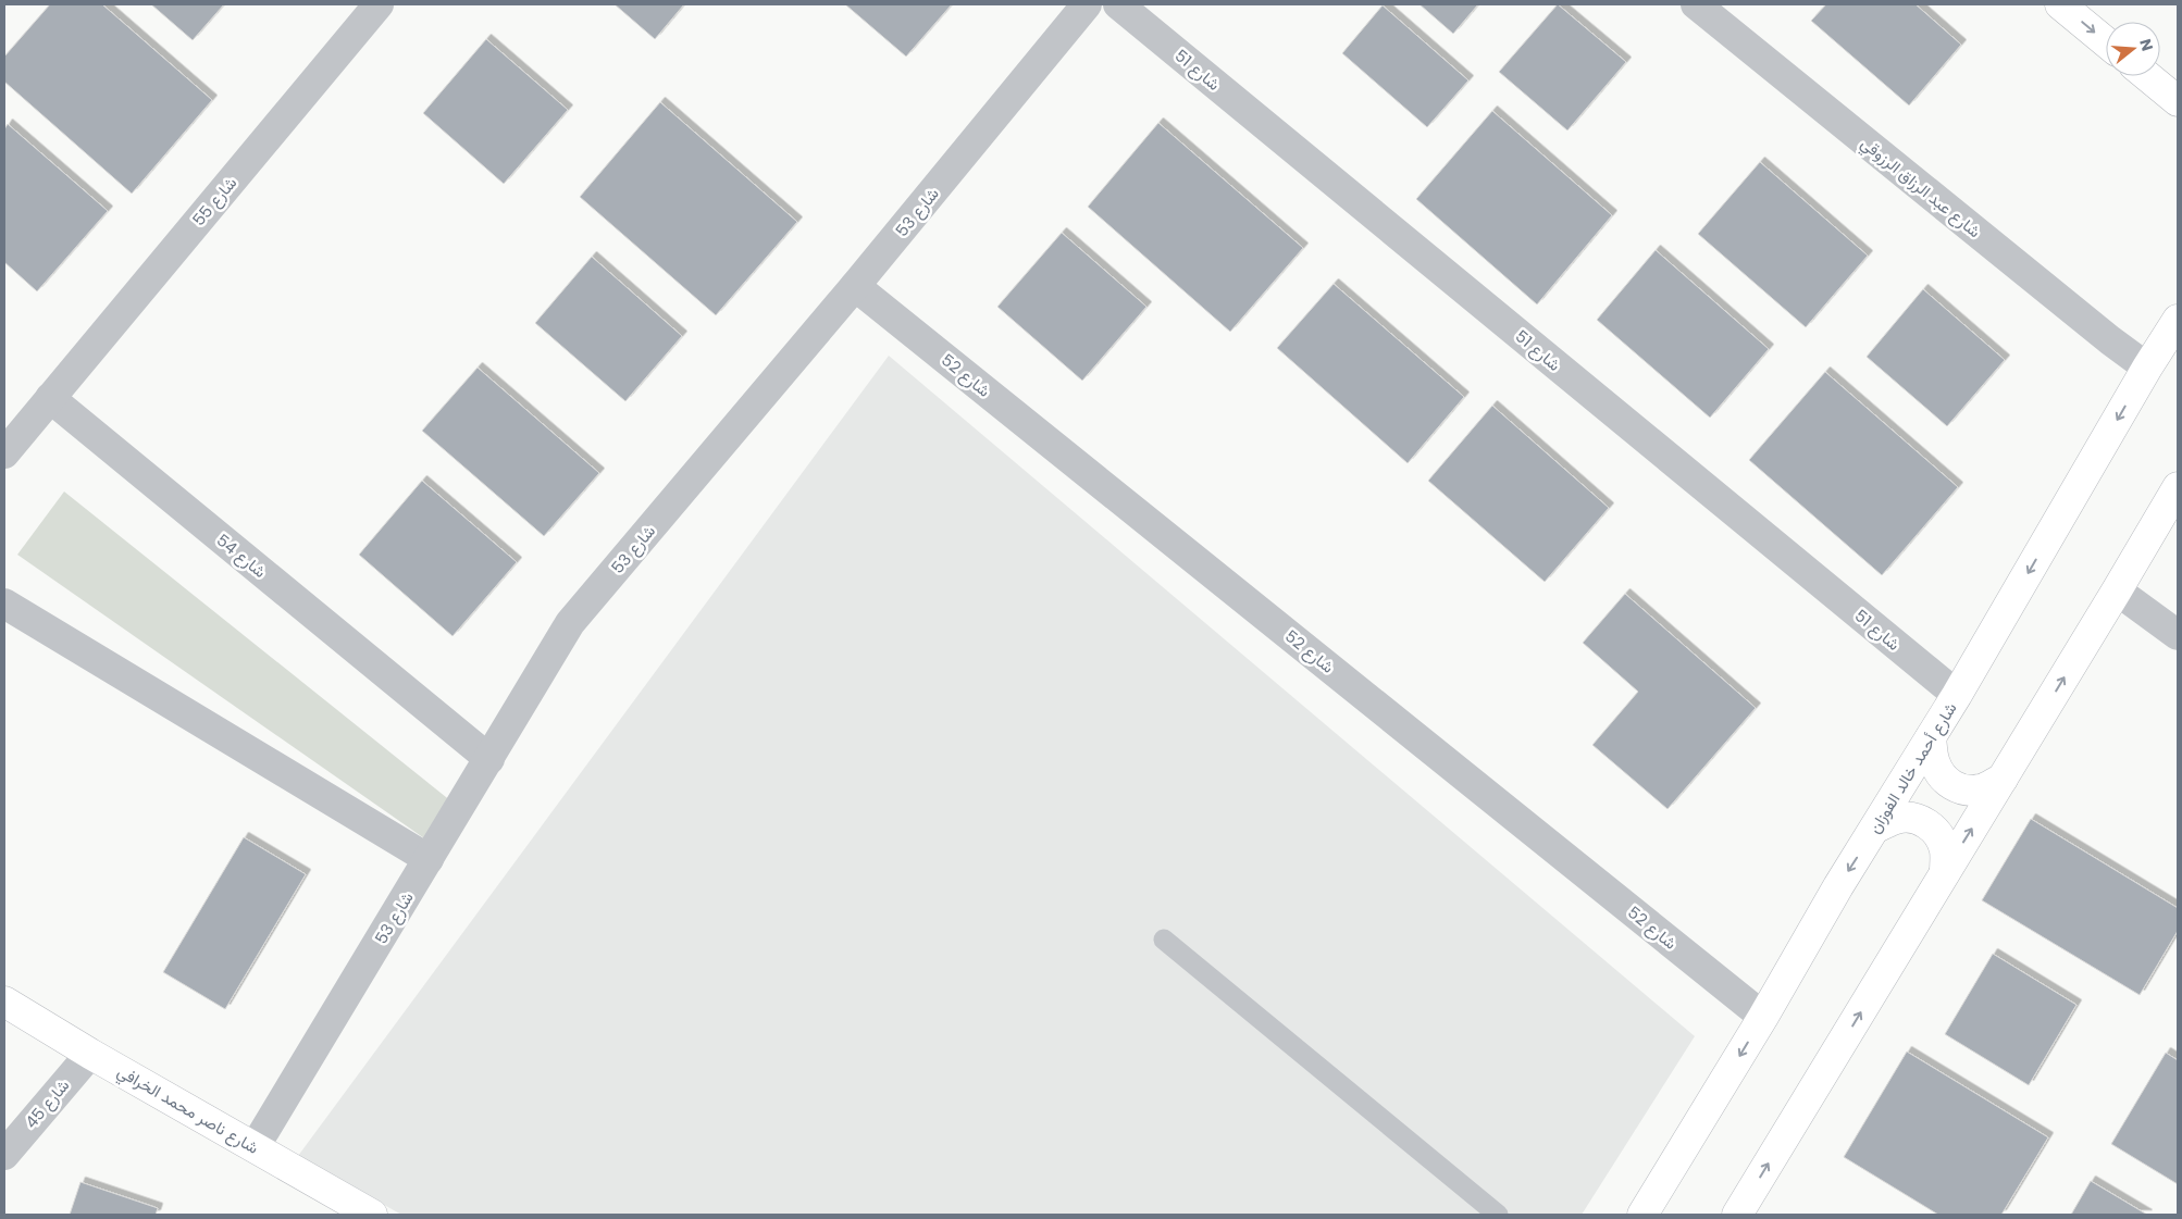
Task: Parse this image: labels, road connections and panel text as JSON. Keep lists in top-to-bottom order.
{
  "streets": {
    "main road": ["شارع أحمد خالد الفوزان", "شارع ناصر محمد الخرافي"],
    "street": [
      "شارع 51",
      "شارع عبد الرزاق الرزوقي",
      "شارع 55",
      "شارع 53",
      "شارع 52",
      "شارع 54",
      "شارع 45"
    ]
  },
  "crossings": [
    ["شارع 51", "شارع أحمد خالد الفوزان"],
    ["شارع عبد الرزاق الرزوقي", "شارع أحمد خالد الفوزان"],
    ["شارع 55", "شارع 54"],
    ["شارع 53", "شارع 52"],
    ["شارع 53", "شارع 54"],
    ["شارع 53", "شارع ناصر محمد الخرافي"],
    ["شارع 52", "شارع أحمد خالد الفوزان"],
    ["شارع 45", "شارع ناصر محمد الخرافي"]
  ],
  "north": "right"
}
